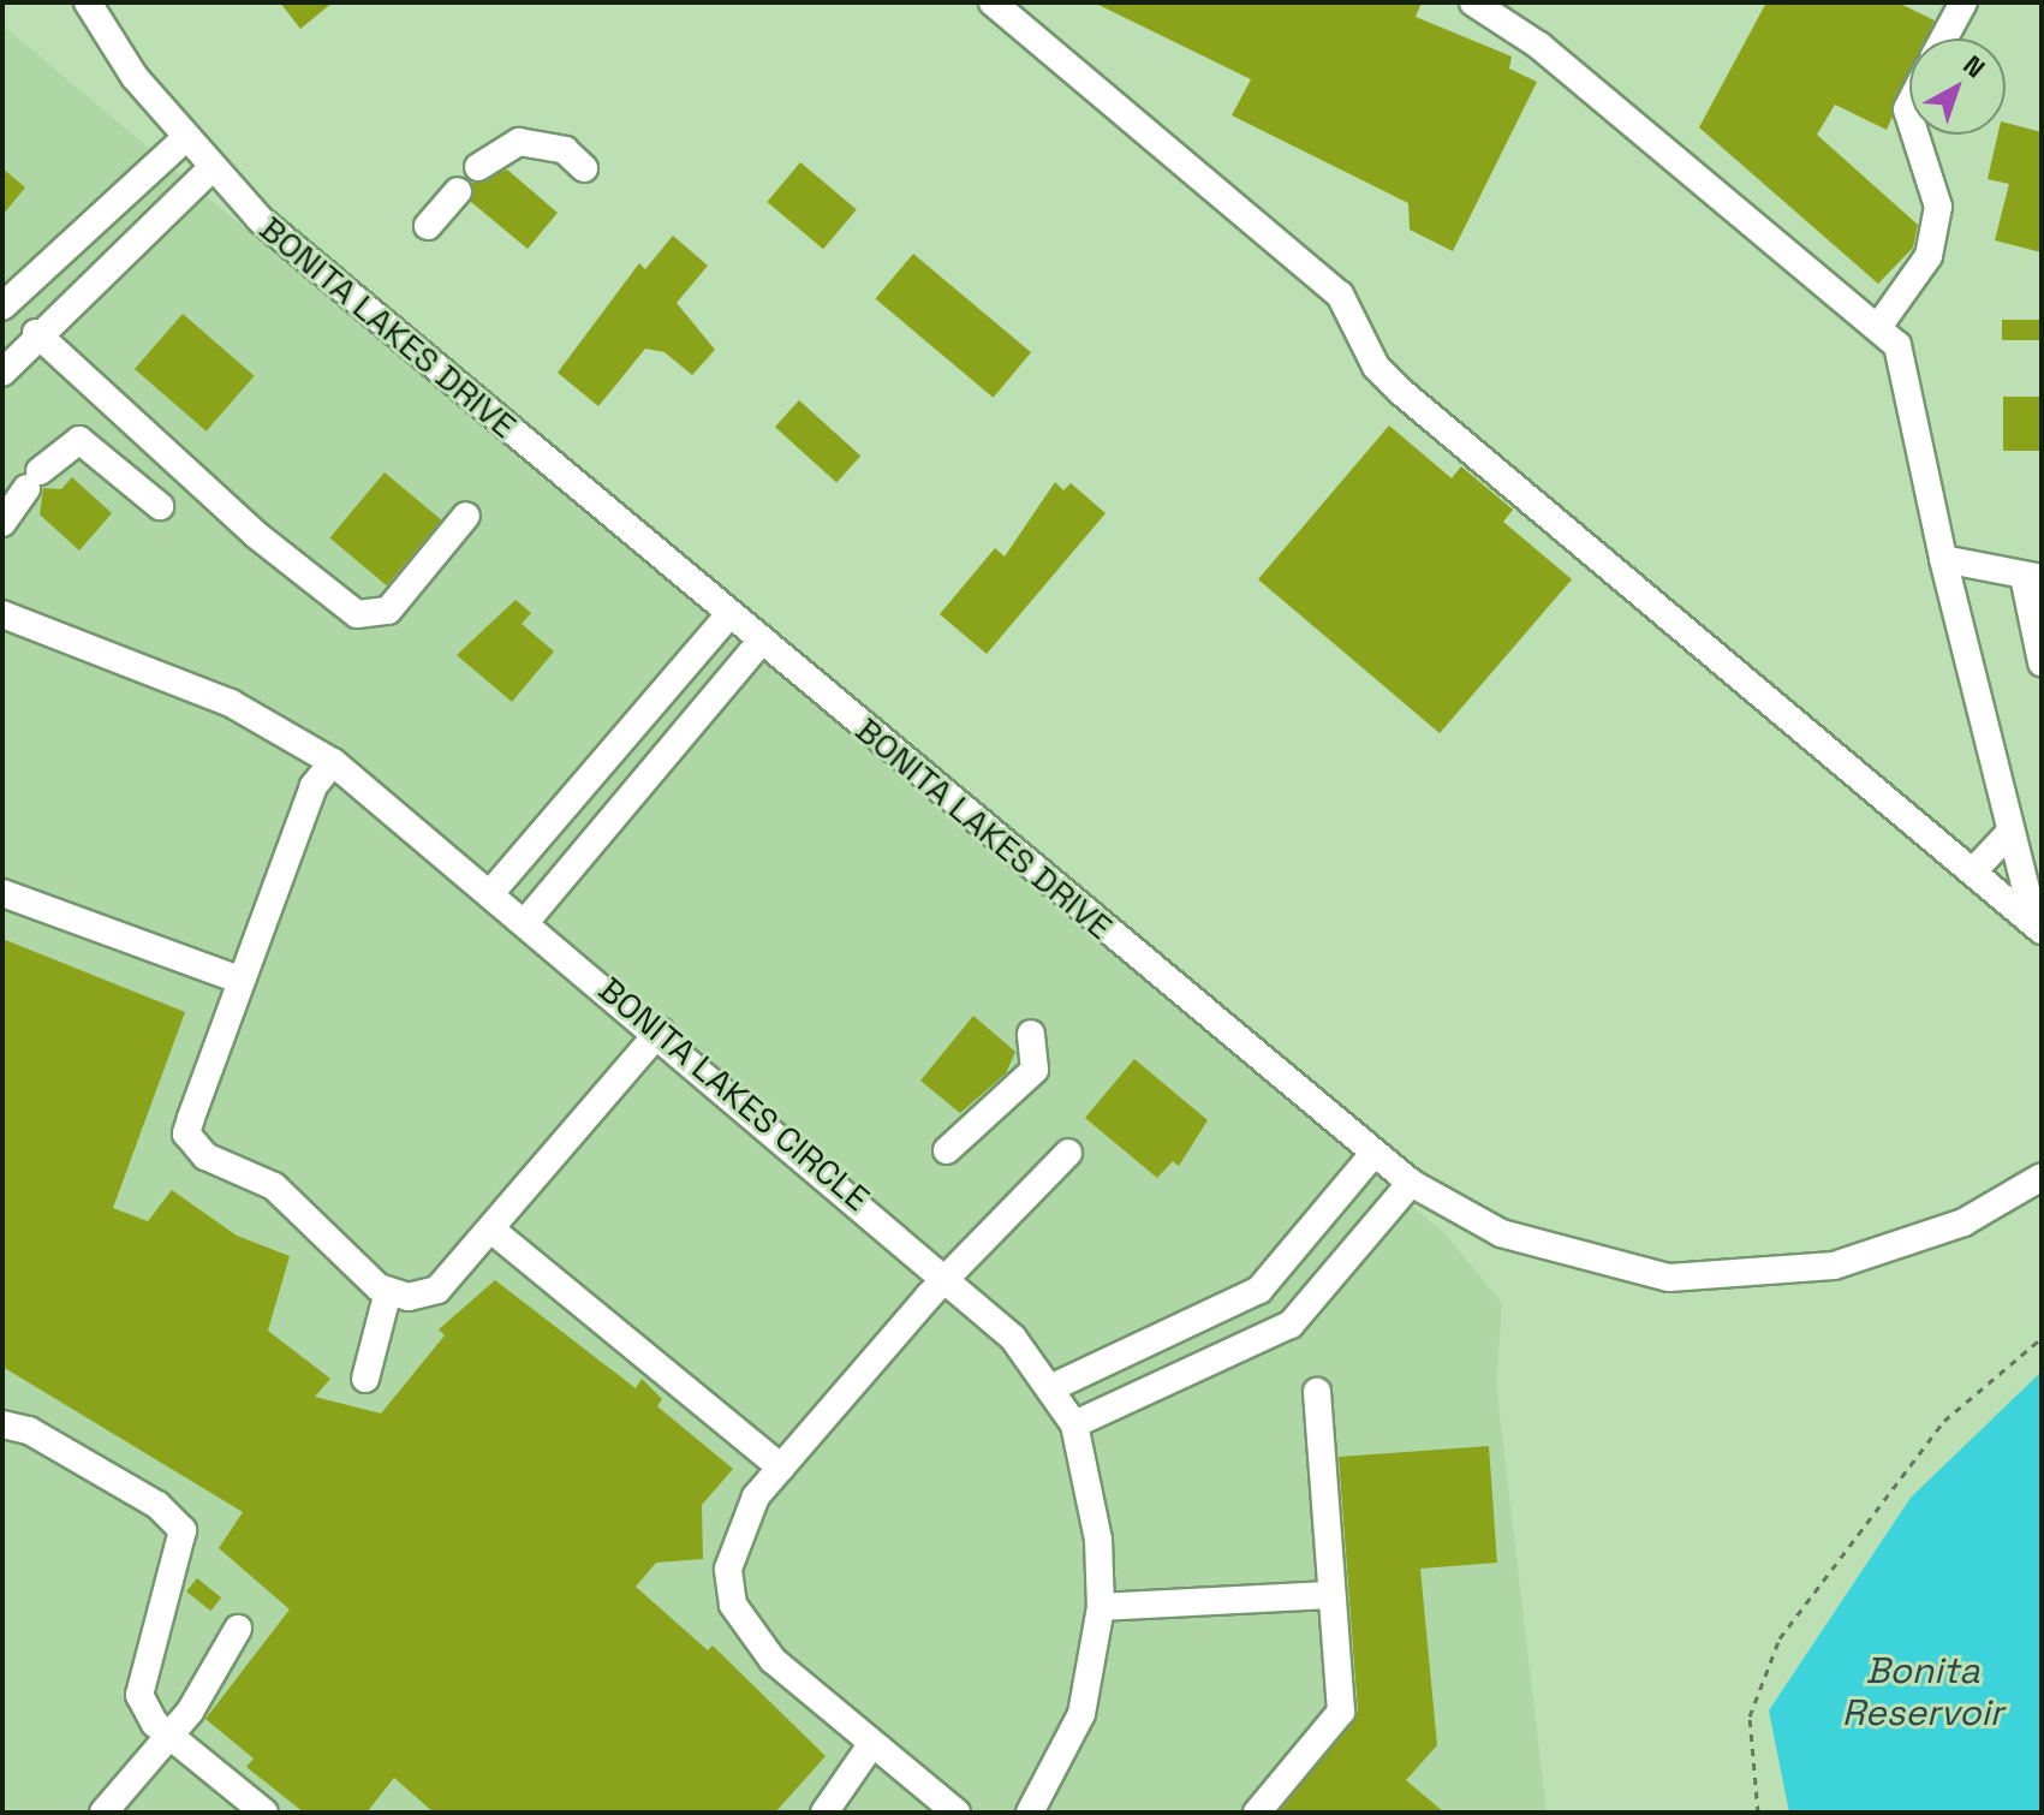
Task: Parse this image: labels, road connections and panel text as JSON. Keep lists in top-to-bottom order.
{
  "streets": {
    "street": ["BONITA LAKES DRIVE", "BONITA LAKES CIRCLE"]
  },
  "water": ["Bonita Reservoir"],
  "north": "top right"
}
